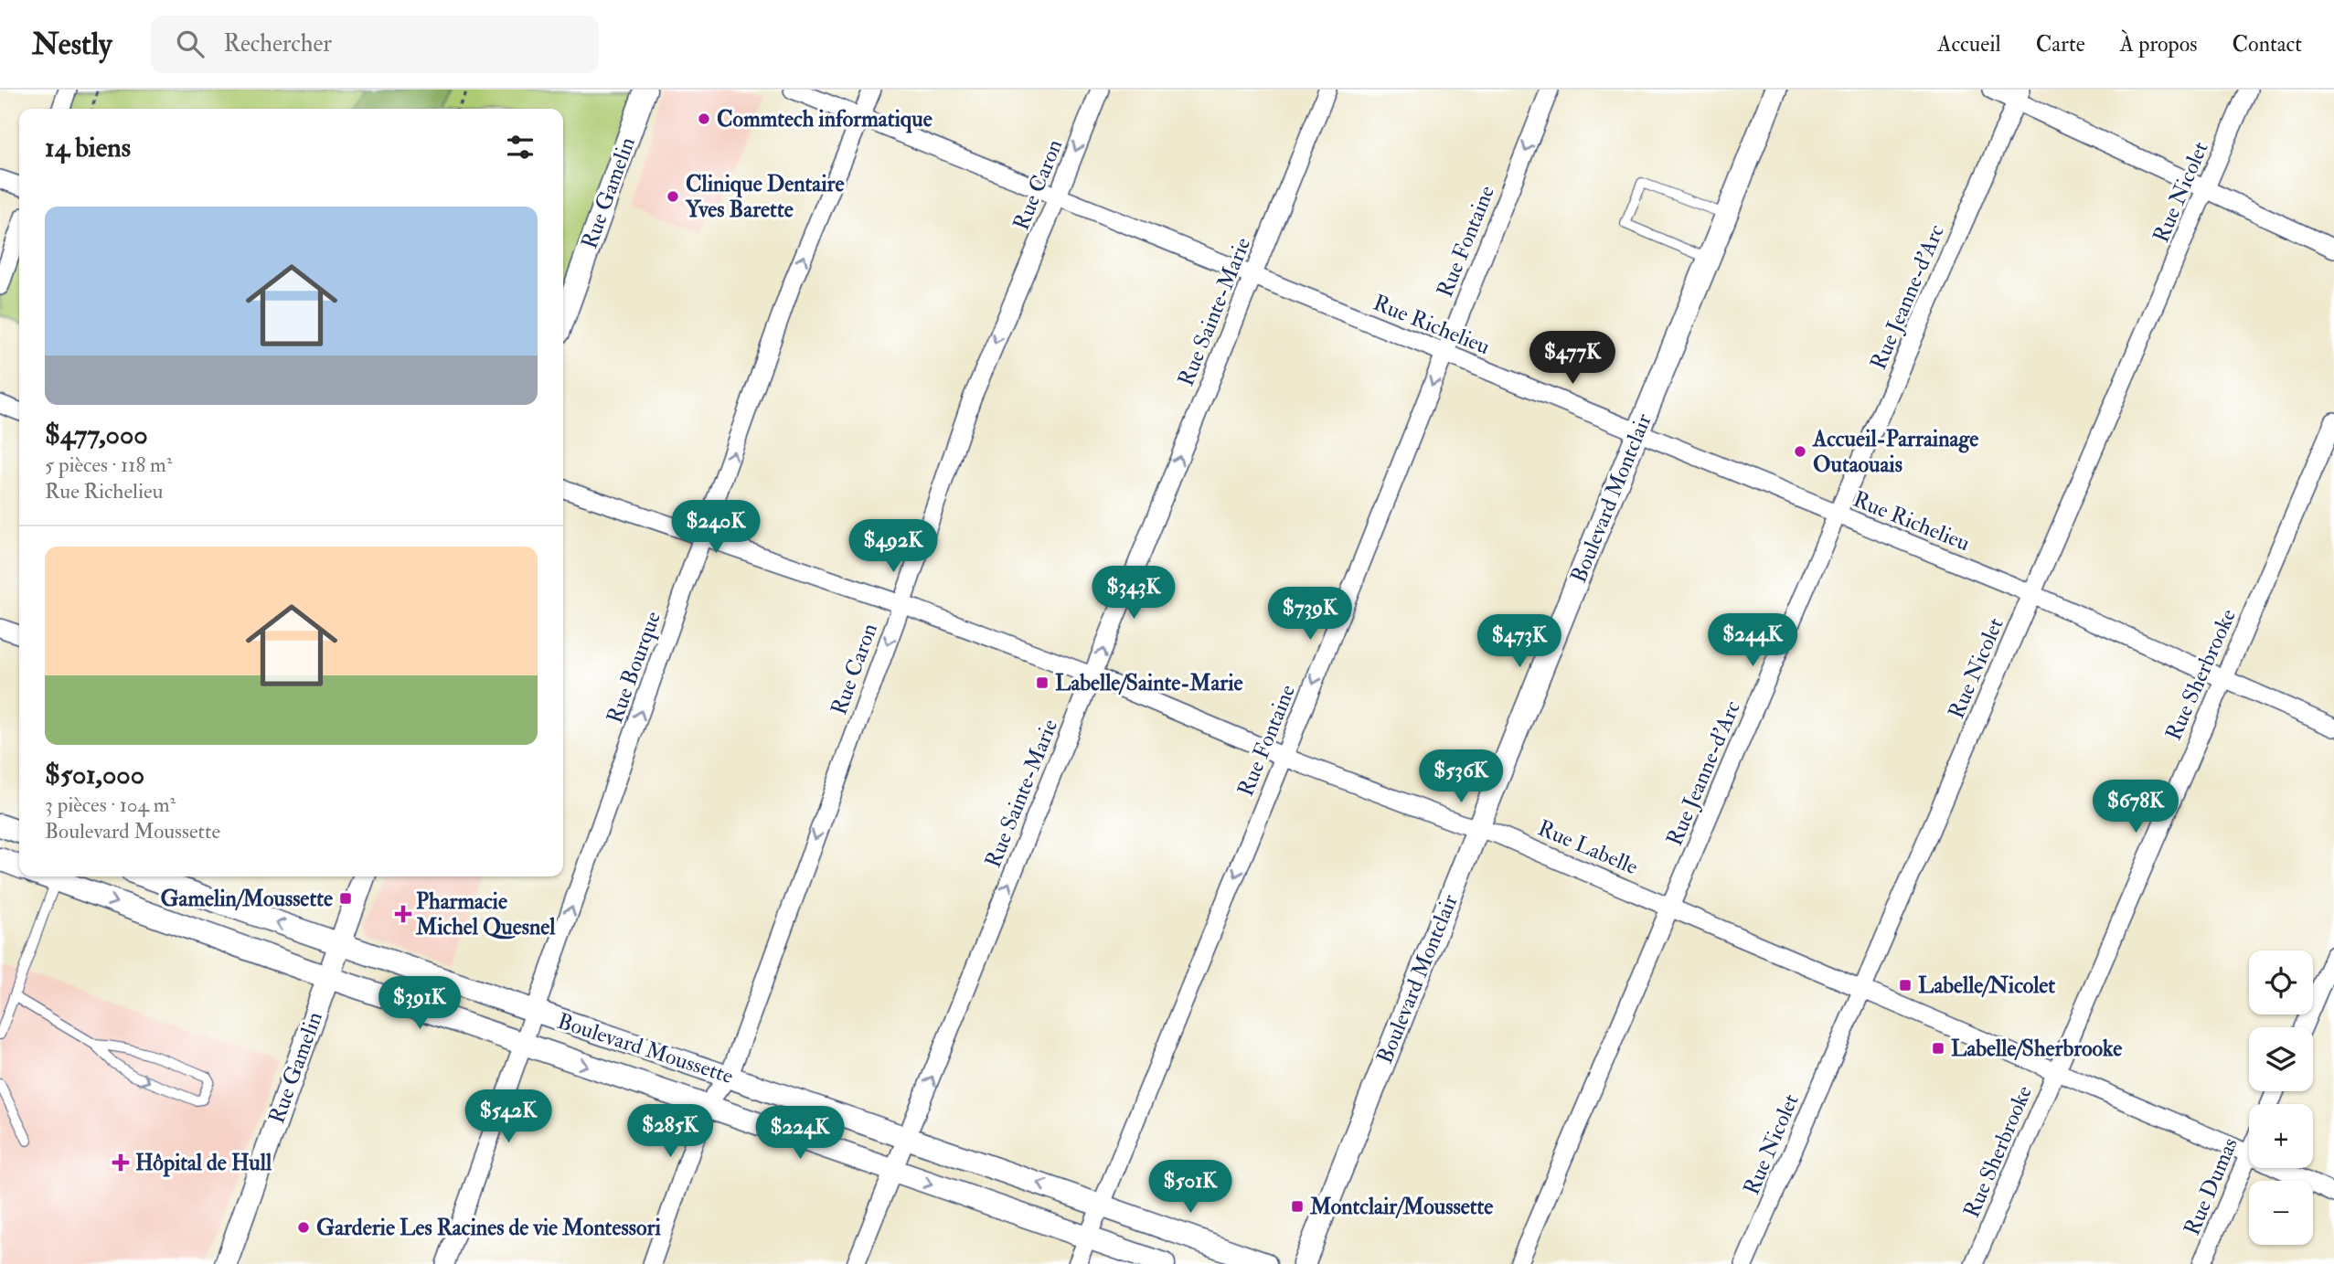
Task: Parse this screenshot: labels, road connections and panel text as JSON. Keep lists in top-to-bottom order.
{
  "streets": {
    "street": [
      "Rue Caron",
      "Rue Nicolet",
      "Rue Gamelin",
      "Rue Fontaine",
      "Rue Jeanne-d'Arc",
      "Rue Sainte-Marie",
      "Rue Richelieu",
      "Boulevard Montclair",
      "Rue Bourque",
      "Rue Sherbrooke",
      "Rue Labelle",
      "Boulevard Moussette",
      "Rue Dumas"
    ]
  },
  "crossings": [
    ["Rue Caron", "Rue Richelieu"],
    ["Rue Caron", "Rue Labelle"],
    ["Rue Caron", "Boulevard Moussette"],
    ["Rue Nicolet", "Rue Richelieu"],
    ["Rue Nicolet", "Rue Labelle"],
    ["Rue Gamelin", "Boulevard Moussette"],
    ["Rue Fontaine", "Rue Richelieu"],
    ["Rue Fontaine", "Rue Labelle"],
    ["Rue Fontaine", "Boulevard Moussette"],
    ["Rue Jeanne-d'Arc", "Rue Richelieu"],
    ["Rue Jeanne-d'Arc", "Rue Labelle"],
    ["Rue Sainte-Marie", "Rue Richelieu"],
    ["Rue Sainte-Marie", "Rue Labelle"],
    ["Rue Sainte-Marie", "Boulevard Moussette"],
    ["Rue Richelieu", "Boulevard Montclair"],
    ["Rue Richelieu", "Rue Bourque"],
    ["Rue Richelieu", "Rue Sherbrooke"],
    ["Boulevard Montclair", "Rue Labelle"],
    ["Rue Bourque", "Rue Labelle"],
    ["Rue Bourque", "Boulevard Moussette"],
    ["Rue Sherbrooke", "Rue Labelle"],
    ["Rue Labelle", "Rue Dumas"]
  ],
  "one_way": [
    "Rue Caron",
    "Rue Fontaine",
    "Rue Sainte-Marie",
    "Rue Bourque"
  ],
  "places": {
    "other": [
      "Commtech informatique",
      "Clinique Dentaire Yves Barette",
      "Accueil-Parrainage Outaouais",
      "Garderie Les Racines de vie Montessori"
    ],
    "transit": [
      "Labelle/Sainte-Marie",
      "Gamelin/Moussette",
      "Labelle/Nicolet",
      "Labelle/Sherbrooke",
      "Montclair/Moussette"
    ],
    "health": ["Pharmacie Michel Quesnel", "Hôpital de Hull"]
  },
  "page": {
    "header": "Nestly",
    "search": "Rechercher",
    "nav": [
      "Accueil",
      "Carte",
      "À propos",
      "Contact"
    ],
    "heading": "14 biens",
    "list": [
      {
        "name": "$477,000",
        "note": "5 pièces · 118 m² · Rue Richelieu"
      },
      {
        "name": "$501,000",
        "note": "3 pièces · 104 m² · Boulevard Moussette"
      }
    ],
    "price": [
      "$477K",
      "$240K",
      "$492K",
      "$343K",
      "$739K",
      "$244K",
      "$473K",
      "$536K",
      "$678K",
      "$391K",
      "$542K",
      "$285K",
      "$224K",
      "$501K"
    ],
    "map_buttons": ["+", "−"]
  }
}
